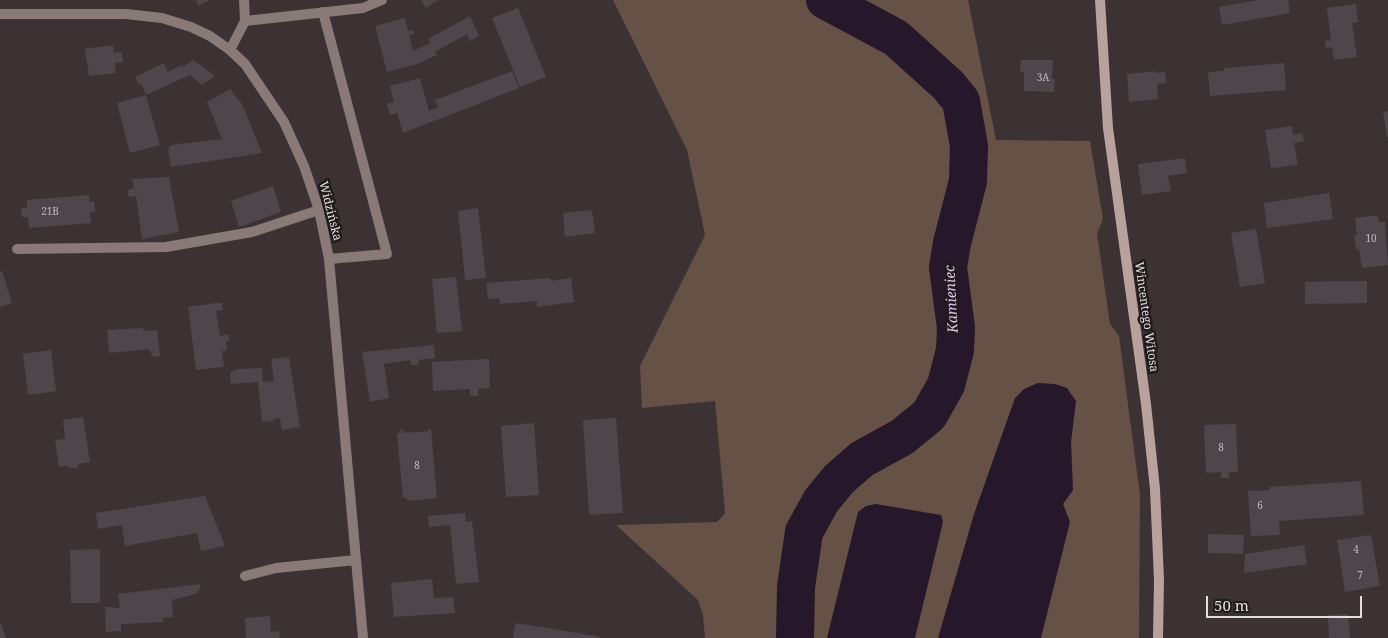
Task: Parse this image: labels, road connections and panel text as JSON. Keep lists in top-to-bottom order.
{
  "streets": {
    "street": ["Widzińska", "Wincentego Witosa"]
  },
  "water": ["Kamieniec"],
  "house_numbers": [
    "3A",
    "21B",
    "10",
    "8",
    "8",
    "6",
    "4",
    "7"
  ],
  "scale_bar": "50 m"
}
